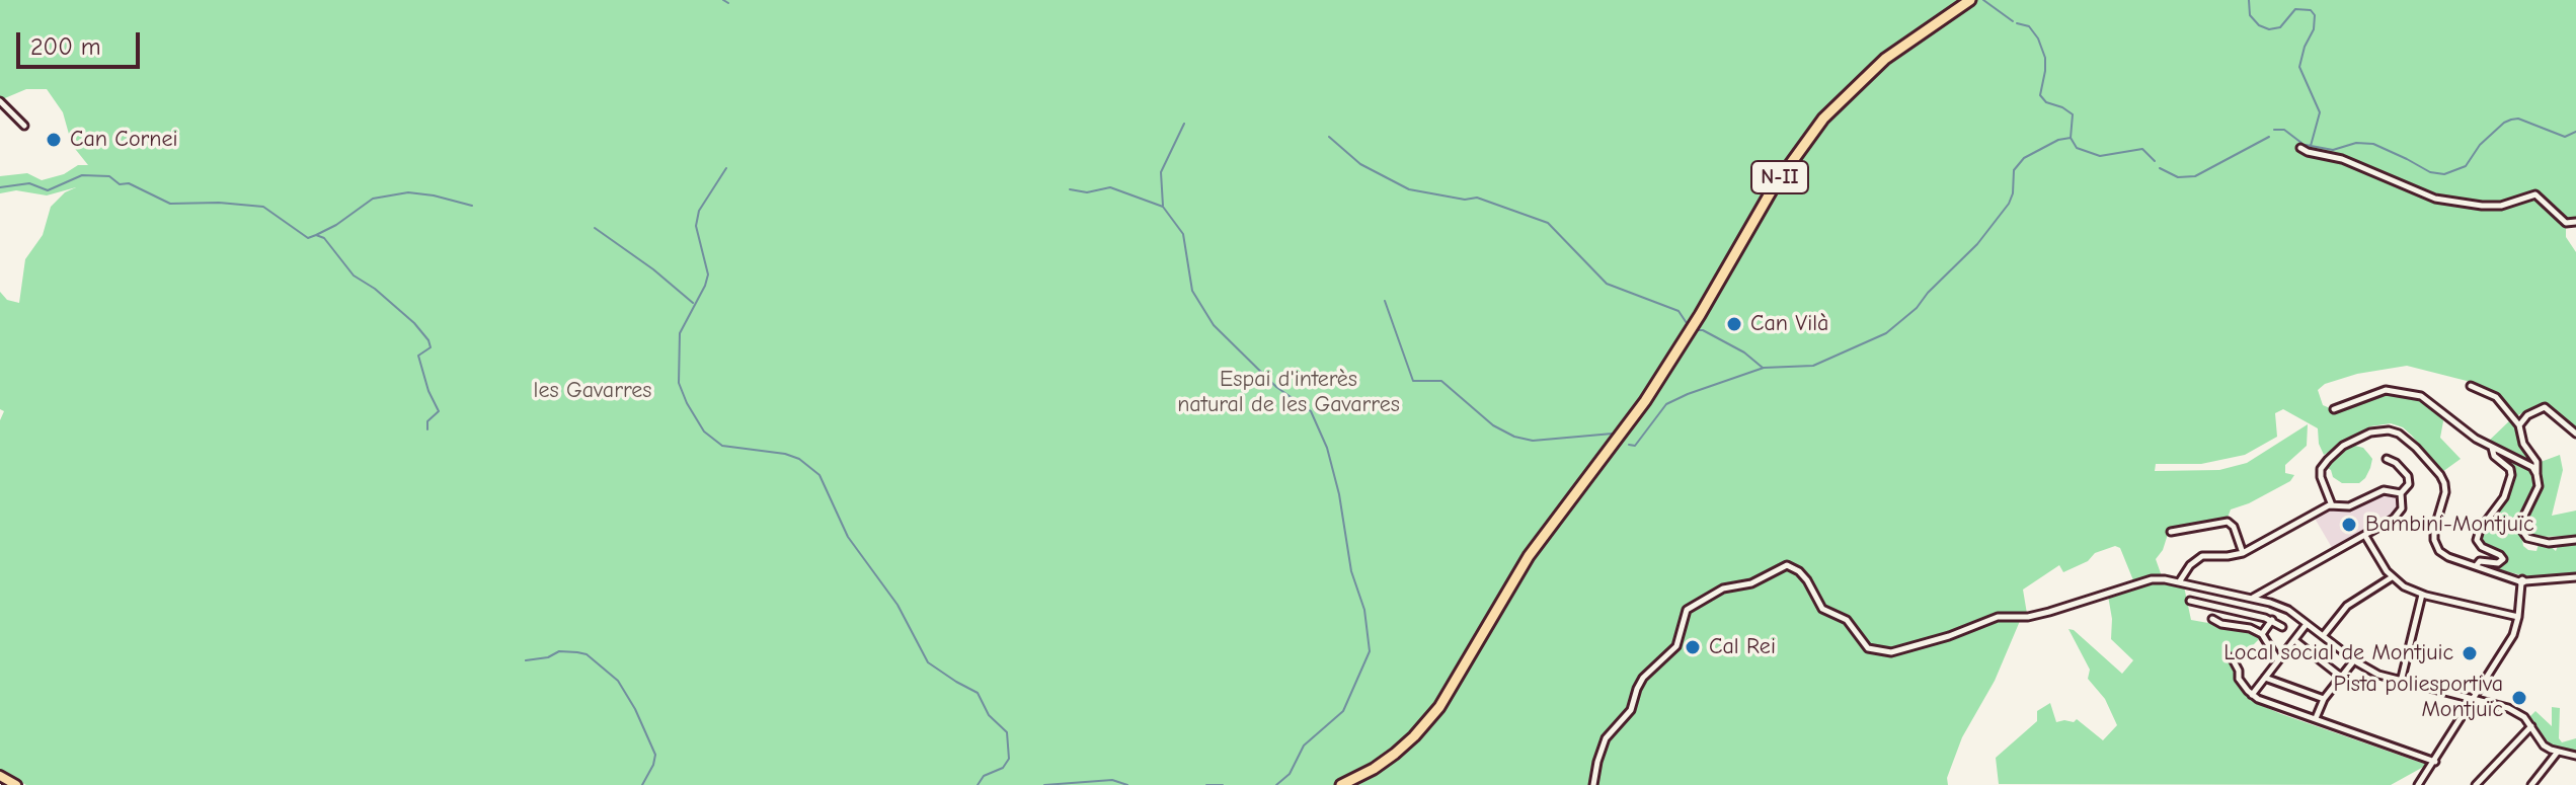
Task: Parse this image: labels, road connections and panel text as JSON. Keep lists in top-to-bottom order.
{
  "streets": {
    "highway": ["N-II"]
  },
  "parks": ["Espai d'interès natural de les Gavarres", "les Gavarres"],
  "places": [
    "Can Cornei",
    "Can Vilà",
    "Bambini-Montjuïc",
    "Cal Rei",
    "Local social de Montjuic",
    "Pista poliesportiva Montjuïc"
  ],
  "scale_bar": "200 m"
}
